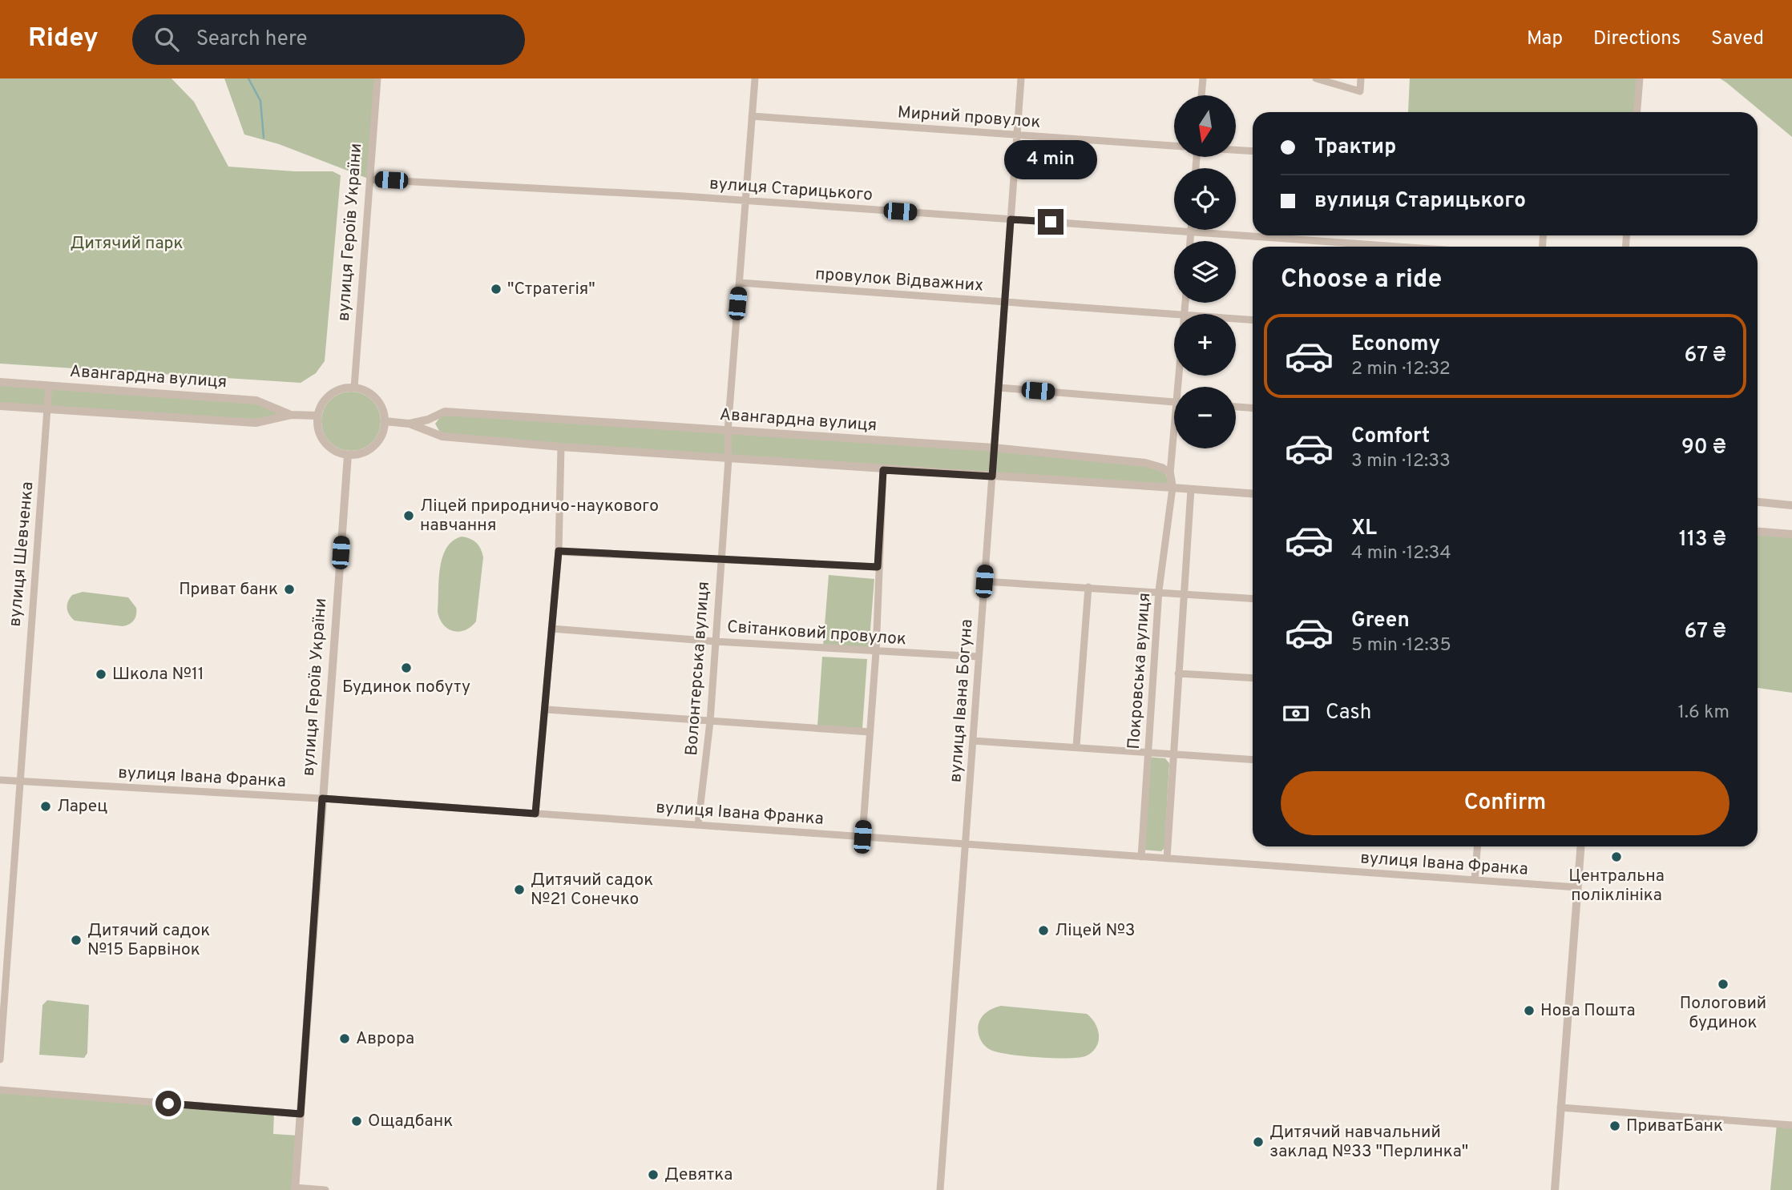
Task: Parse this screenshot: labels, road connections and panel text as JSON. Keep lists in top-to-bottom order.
{
  "streets": {
    "street": [
      "Мирний провулок",
      "вулиця Старицького",
      "вулиця Героїв України",
      "провулок Відважних",
      "Авангардна вулиця",
      "вулиця Шевченка",
      "Світанковий провулок",
      "Волонтерська вулиця",
      "Покровська вулиця",
      "вулиця Івана Богуна",
      "вулиця Івана Франка"
    ]
  },
  "crossings": [
    ["Мирний провулок", "Волонтерська вулиця"],
    ["Мирний провулок", "вулиця Івана Богуна"],
    ["вулиця Старицького", "вулиця Героїв України"],
    ["вулиця Старицького", "Волонтерська вулиця"],
    ["вулиця Старицького", "вулиця Івана Богуна"],
    ["вулиця Героїв України", "Авангардна вулиця"],
    ["вулиця Героїв України", "вулиця Івана Франка"],
    ["провулок Відважних", "Волонтерська вулиця"],
    ["провулок Відважних", "вулиця Івана Богуна"],
    ["Авангардна вулиця", "вулиця Шевченка"],
    ["Авангардна вулиця", "Волонтерська вулиця"],
    ["Авангардна вулиця", "Покровська вулиця"],
    ["Авангардна вулиця", "вулиця Івана Богуна"],
    ["вулиця Шевченка", "вулиця Івана Франка"],
    ["Світанковий провулок", "Волонтерська вулиця"],
    ["Світанковий провулок", "вулиця Івана Богуна"],
    ["Волонтерська вулиця", "вулиця Івана Франка"],
    ["Покровська вулиця", "вулиця Івана Франка"],
    ["вулиця Івана Богуна", "вулиця Івана Франка"]
  ],
  "parks": ["Дитячий парк"],
  "places": [
    "\"Стратегія\"",
    "Ліцей природничо-наукового навчання",
    "Приват банк",
    "Будинок побуту",
    "Школа №11",
    "Ларец",
    "Центральна поліклініка",
    "Дитячий садок №21 Сонечко",
    "Ліцей №3",
    "Дитячий садок №15 Барвінок",
    "Пологовий будинок",
    "Нова Пошта",
    "Аврора",
    "Ощадбанк",
    "ПриватБанк",
    "Дитячий навчальний заклад №33 \"Перлинка\"",
    "Девятка"
  ],
  "north": "bottom",
  "page": {
    "header": "Ridey",
    "search": "Search here",
    "nav": ["Map", "Directions", "Saved"],
    "map_buttons": ["+", "−"],
    "banner": ["Трактир", "вулиця Старицького"],
    "bubble": "4 min",
    "heading": "Choose a ride",
    "list": [
      {
        "name": "Economy",
        "note": "2 min · 12:32",
        "value": "67 ₴"
      },
      {
        "name": "Comfort",
        "note": "3 min · 12:33",
        "value": "90 ₴"
      },
      {
        "name": "XL",
        "note": "4 min · 12:34",
        "value": "113 ₴"
      },
      {
        "name": "Green",
        "note": "5 min · 12:35",
        "value": "67 ₴"
      }
    ],
    "pay": ["Cash", "1.6 km"],
    "buttons": "Confirm"
  }
}
